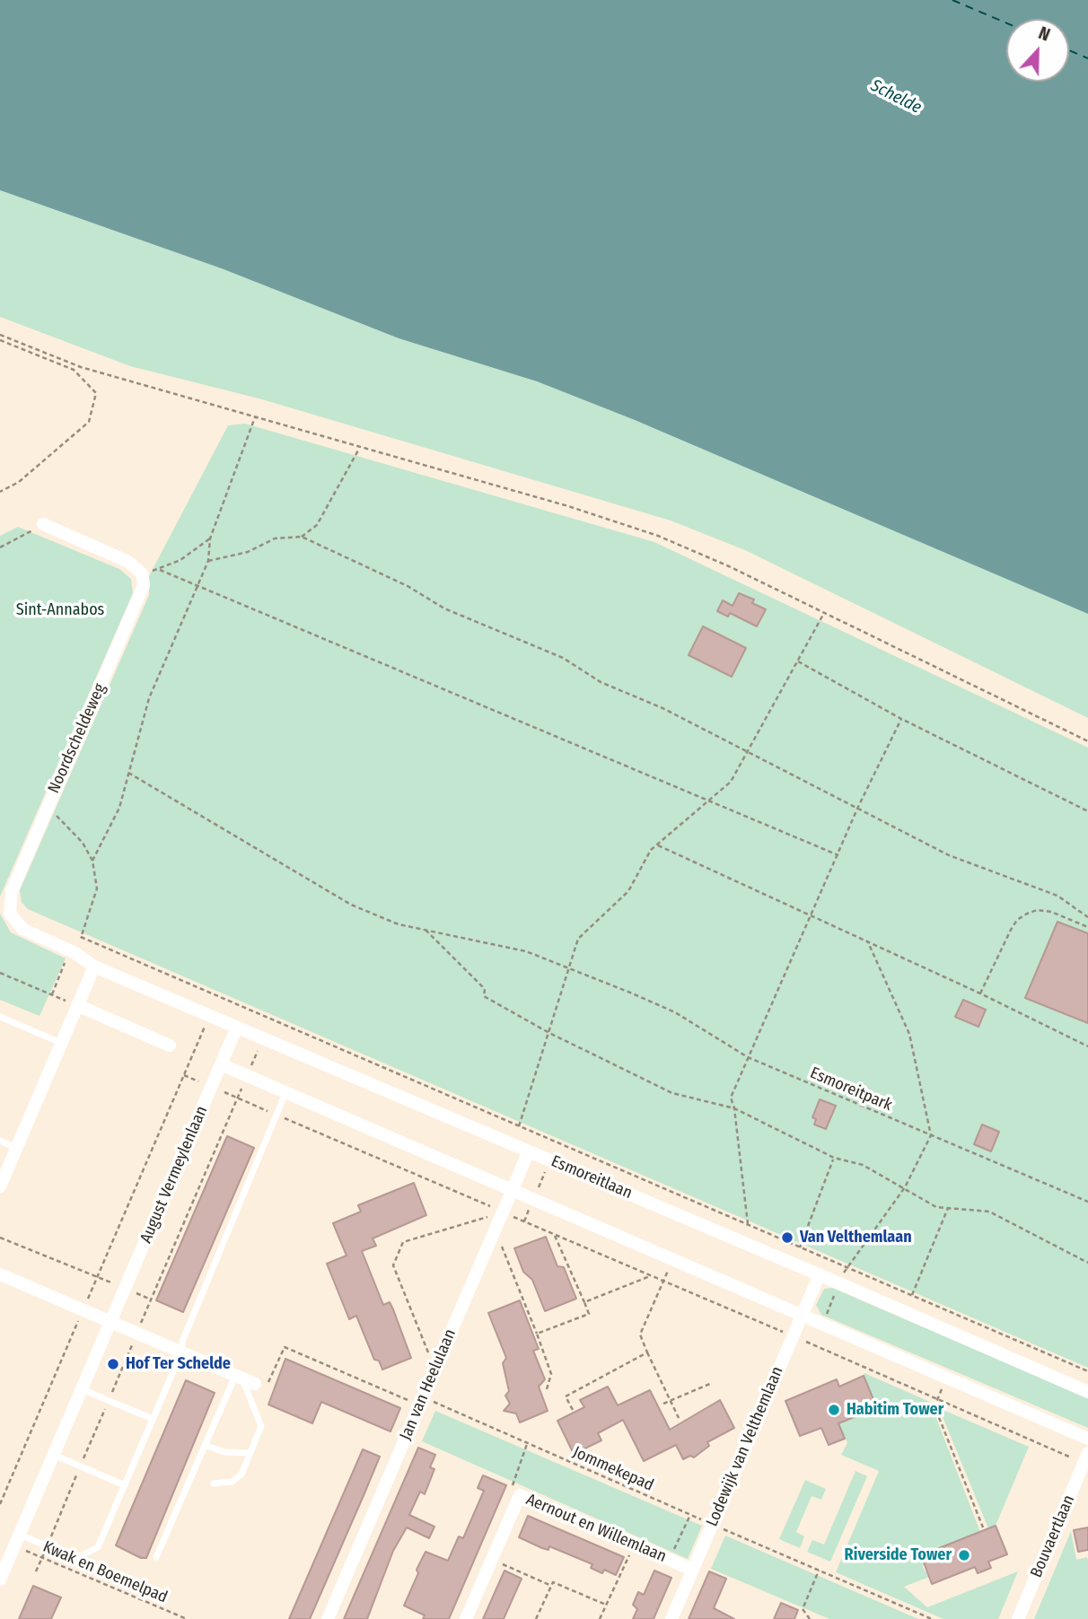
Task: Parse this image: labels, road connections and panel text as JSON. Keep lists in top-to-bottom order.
{
  "streets": {
    "street": [
      "Noordscheldeweg",
      "August Vermeylenlaan",
      "Esmoreitlaan",
      "Jan van Heelulaan",
      "Lodewijk van Velthemlaan",
      "Aernout en Willemlaan",
      "Bouvaertlaan"
    ],
    "path": ["Esmoreitpark", "Jommekepad", "Kwak en Boemelpad"]
  },
  "crossings": [
    ["Noordscheldeweg", "Esmoreitlaan"],
    ["August Vermeylenlaan", "Esmoreitlaan"],
    ["August Vermeylenlaan", "Kwak en Boemelpad"],
    ["Esmoreitlaan", "Jan van Heelulaan"],
    ["Esmoreitlaan", "Lodewijk van Velthemlaan"],
    ["Jan van Heelulaan", "Jommekepad"],
    ["Lodewijk van Velthemlaan", "Jommekepad"],
    ["Lodewijk van Velthemlaan", "Aernout en Willemlaan"]
  ],
  "water": ["Schelde"],
  "parks": ["Sint-Annabos"],
  "places": [
    "Van Velthemlaan",
    "Hof Ter Schelde",
    "Habitim Tower",
    "Riverside Tower"
  ],
  "north": "top"
}
